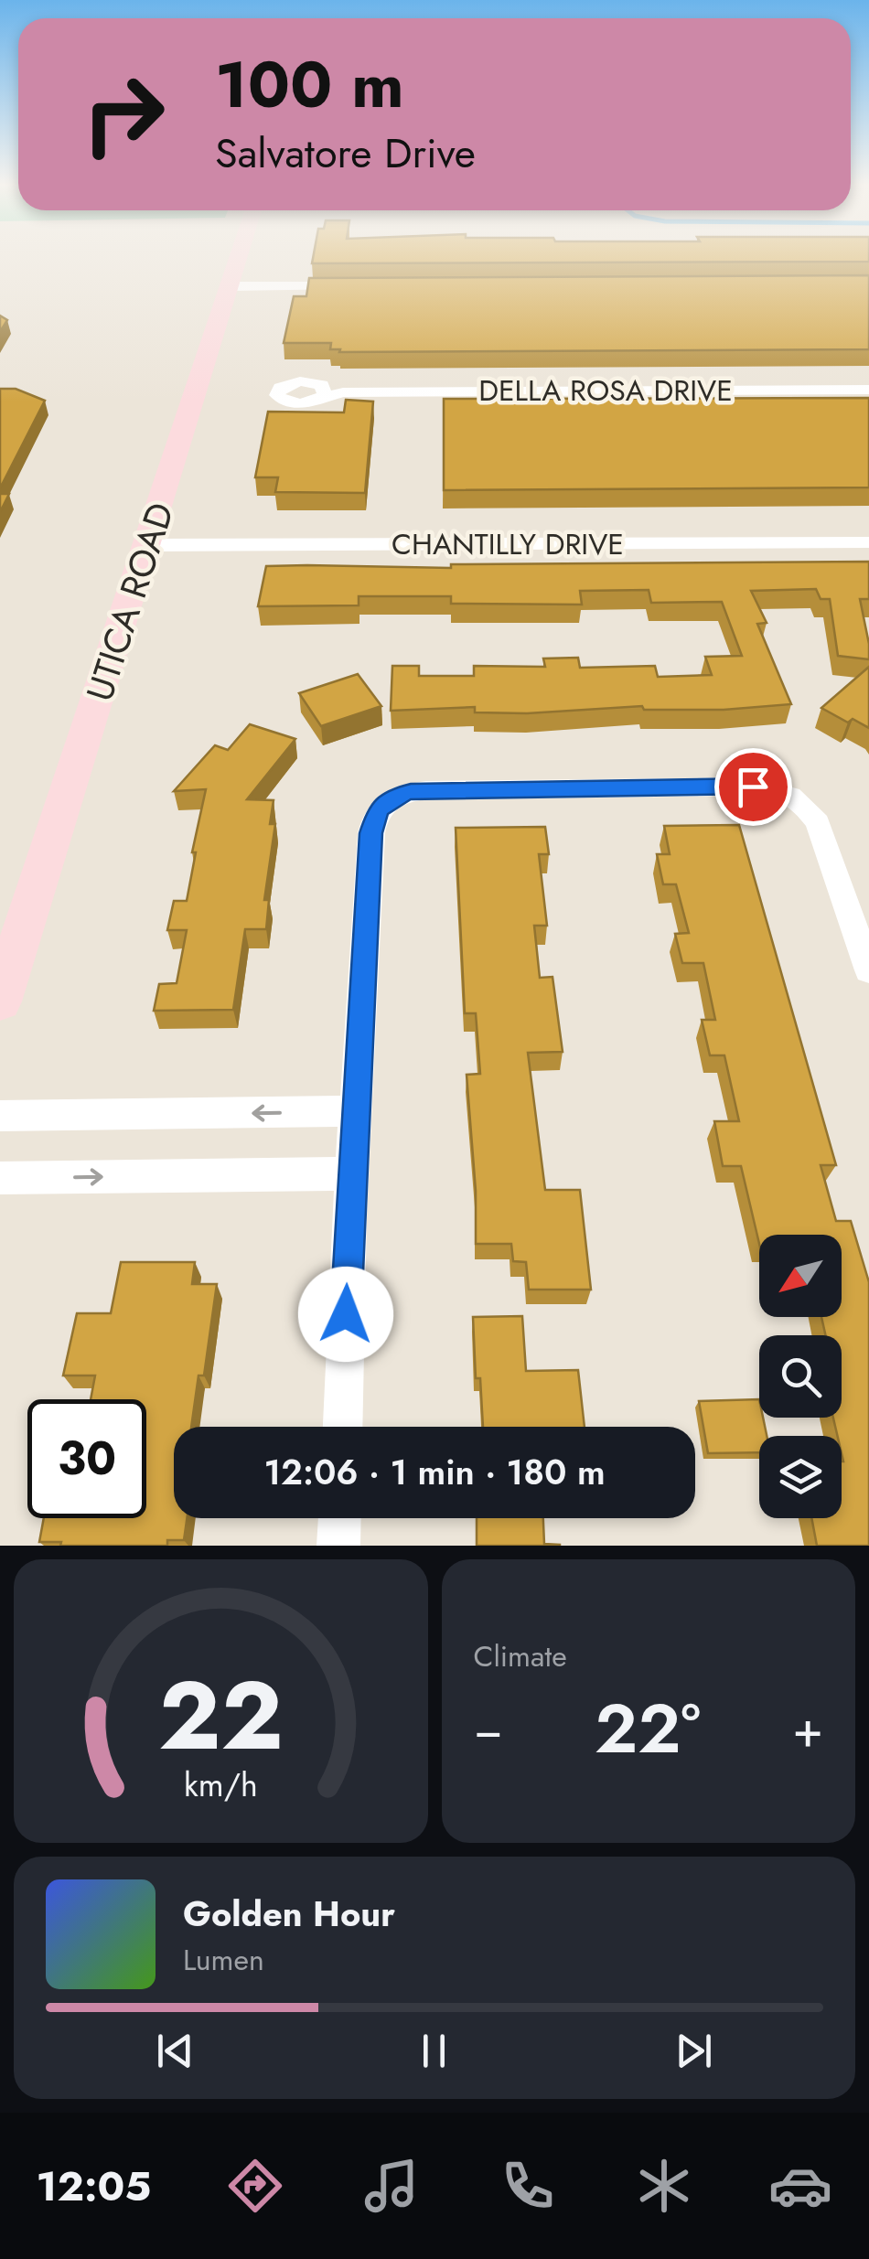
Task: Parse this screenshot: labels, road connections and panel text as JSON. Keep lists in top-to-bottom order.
{
  "streets": {
    "street": ["DELLA ROSA DRIVE", "CHANTILLY DRIVE", "UTICA ROAD"]
  },
  "crossings": [
    ["CHANTILLY DRIVE", "UTICA ROAD"]
  ],
  "north": "bottom left",
  "page": {
    "turn": ["100 m", "Salvatore Drive"],
    "limit": "30",
    "trip": "12:06 · 1 min · 180 m",
    "tile": "Climate",
    "heat": ["−", "22°", "+"],
    "song": ["Golden Hour", "Lumen"],
    "tabs": "12:05",
    "gauge": ["22", "km/h"]
  }
}
